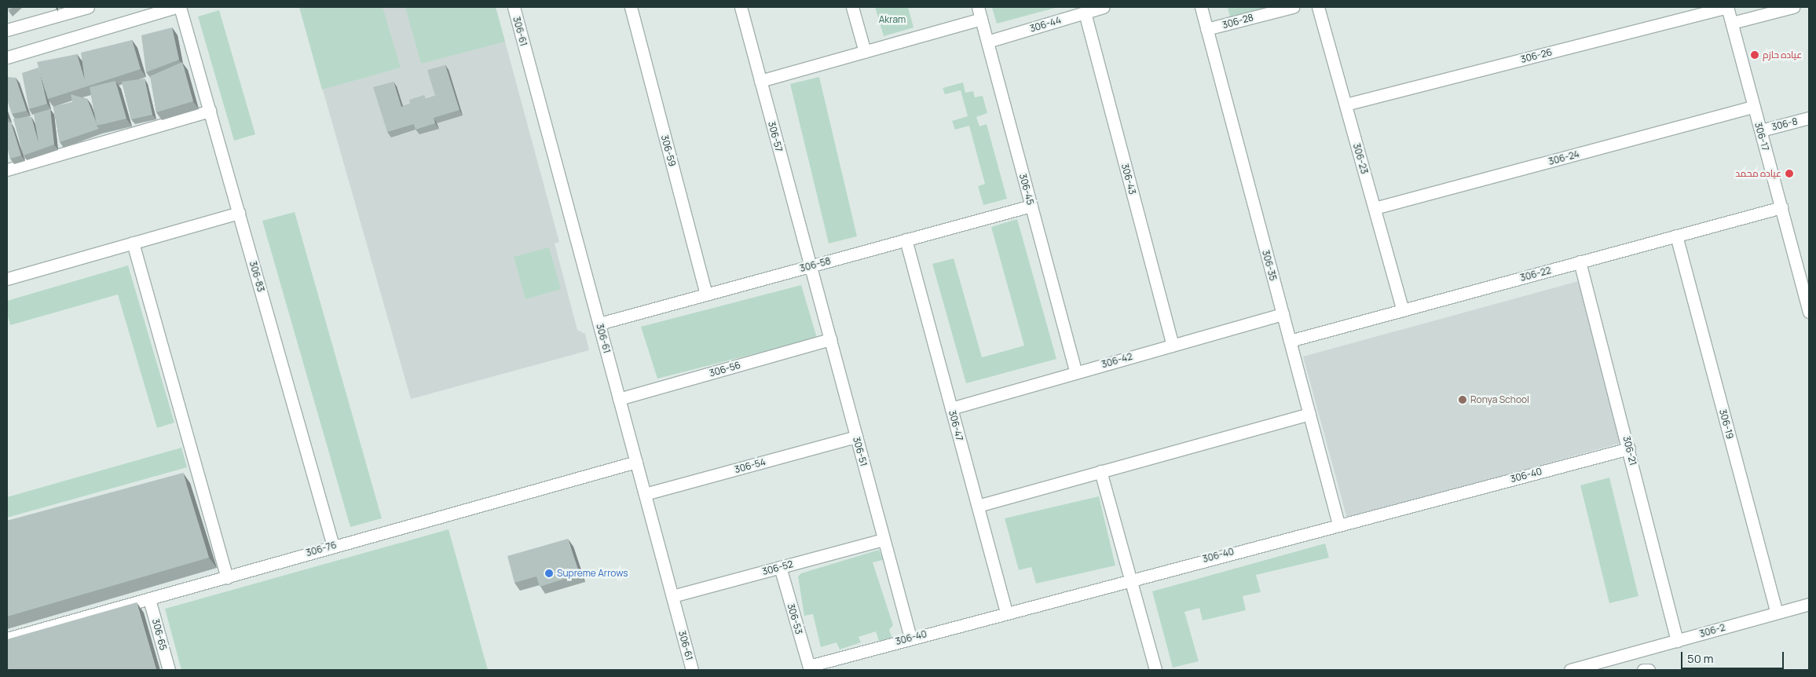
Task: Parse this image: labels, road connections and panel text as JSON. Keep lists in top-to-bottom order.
{
  "streets": {
    "street": [
      "306-28",
      "306-44",
      "306-61",
      "306-26",
      "306-8",
      "306-57",
      "306-17",
      "306-59",
      "306-24",
      "306-23",
      "306-43",
      "306-45",
      "306-58",
      "306-35",
      "306-22",
      "306-83",
      "306-42",
      "306-56",
      "306-19",
      "306-47",
      "306-21",
      "306-51",
      "306-54",
      "306-40",
      "306-76",
      "306-52",
      "306-53",
      "306-2",
      "306-65"
    ]
  },
  "crossings": [
    ["306-28", "306-35"],
    ["306-44", "306-43"],
    ["306-44", "306-45"],
    ["306-61", "306-58"],
    ["306-61", "306-56"],
    ["306-61", "306-54"],
    ["306-61", "306-76"],
    ["306-61", "306-52"],
    ["306-26", "306-17"],
    ["306-26", "306-23"],
    ["306-8", "306-17"],
    ["306-57", "306-58"],
    ["306-57", "306-51"],
    ["306-17", "306-24"],
    ["306-17", "306-22"],
    ["306-59", "306-58"],
    ["306-24", "306-23"],
    ["306-23", "306-22"],
    ["306-43", "306-42"],
    ["306-45", "306-58"],
    ["306-45", "306-42"],
    ["306-58", "306-47"],
    ["306-58", "306-51"],
    ["306-35", "306-22"],
    ["306-35", "306-42"],
    ["306-35", "306-40"],
    ["306-22", "306-19"],
    ["306-22", "306-21"],
    ["306-83", "306-76"],
    ["306-42", "306-47"],
    ["306-56", "306-51"],
    ["306-19", "306-2"],
    ["306-47", "306-40"],
    ["306-21", "306-40"],
    ["306-21", "306-2"],
    ["306-51", "306-54"],
    ["306-51", "306-40"],
    ["306-51", "306-52"],
    ["306-40", "306-53"],
    ["306-76", "306-65"],
    ["306-52", "306-53"]
  ],
  "parks": ["Akram"],
  "places": [
    "عياده حازم",
    "عياده محمد",
    "Ronya School",
    "Supreme Arrows"
  ],
  "scale_bar": "50 m"
}
